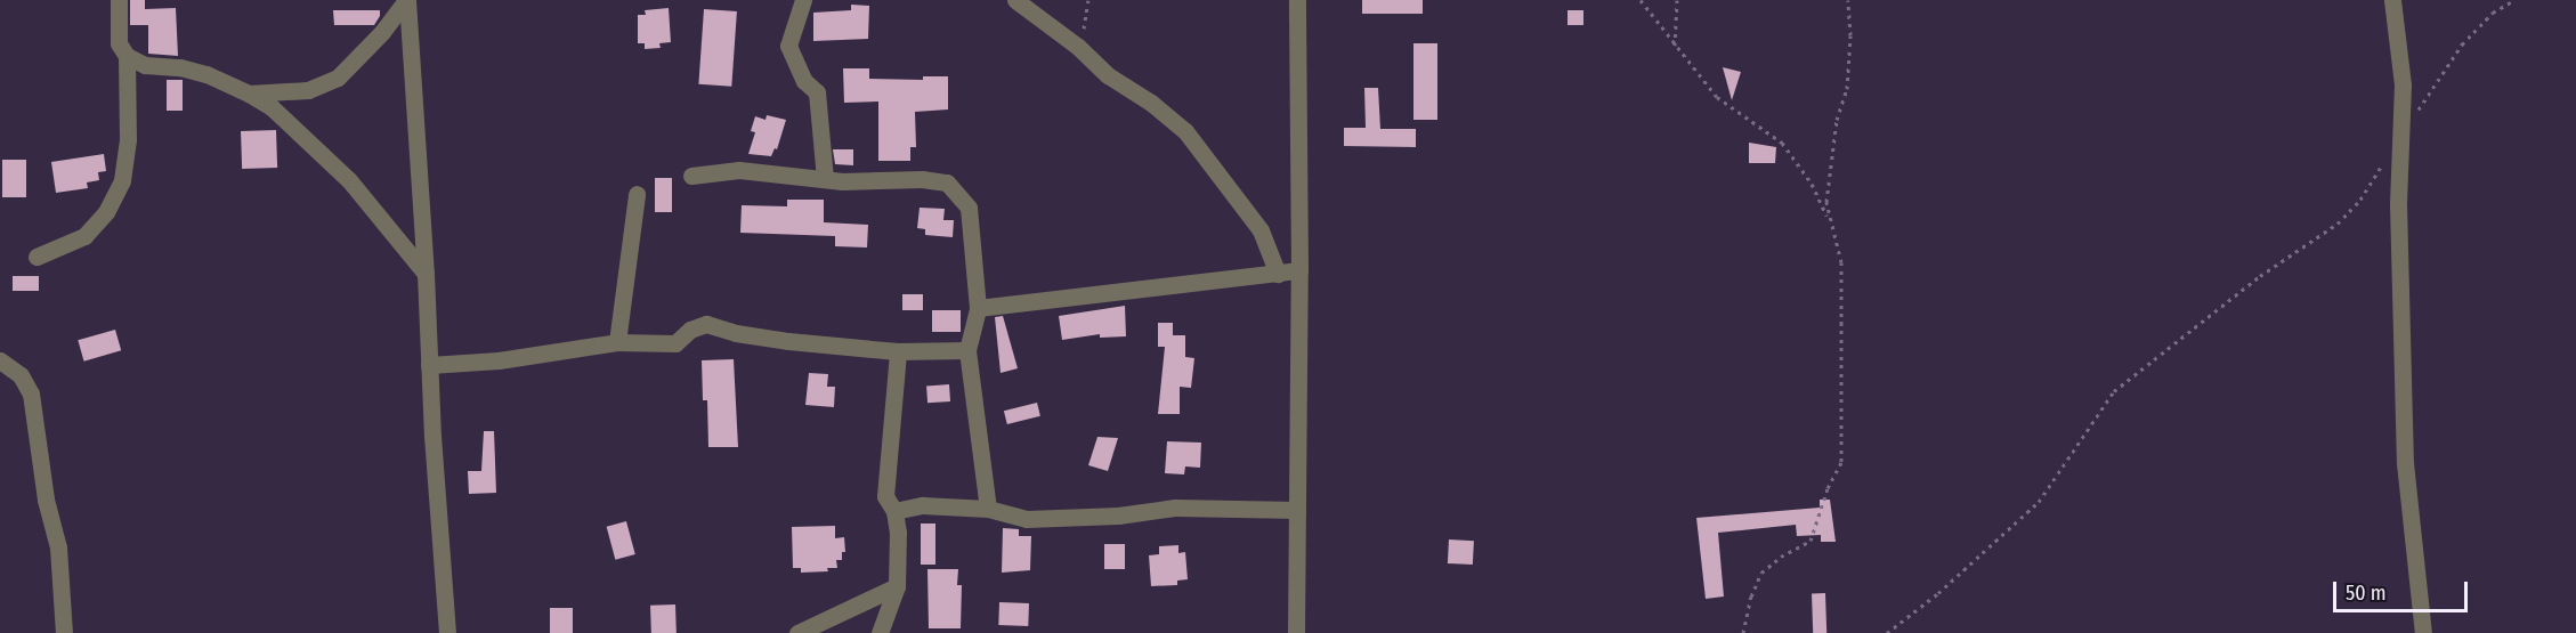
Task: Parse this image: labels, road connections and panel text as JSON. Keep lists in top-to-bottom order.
{
  "scale_bar": "50 m"
}
